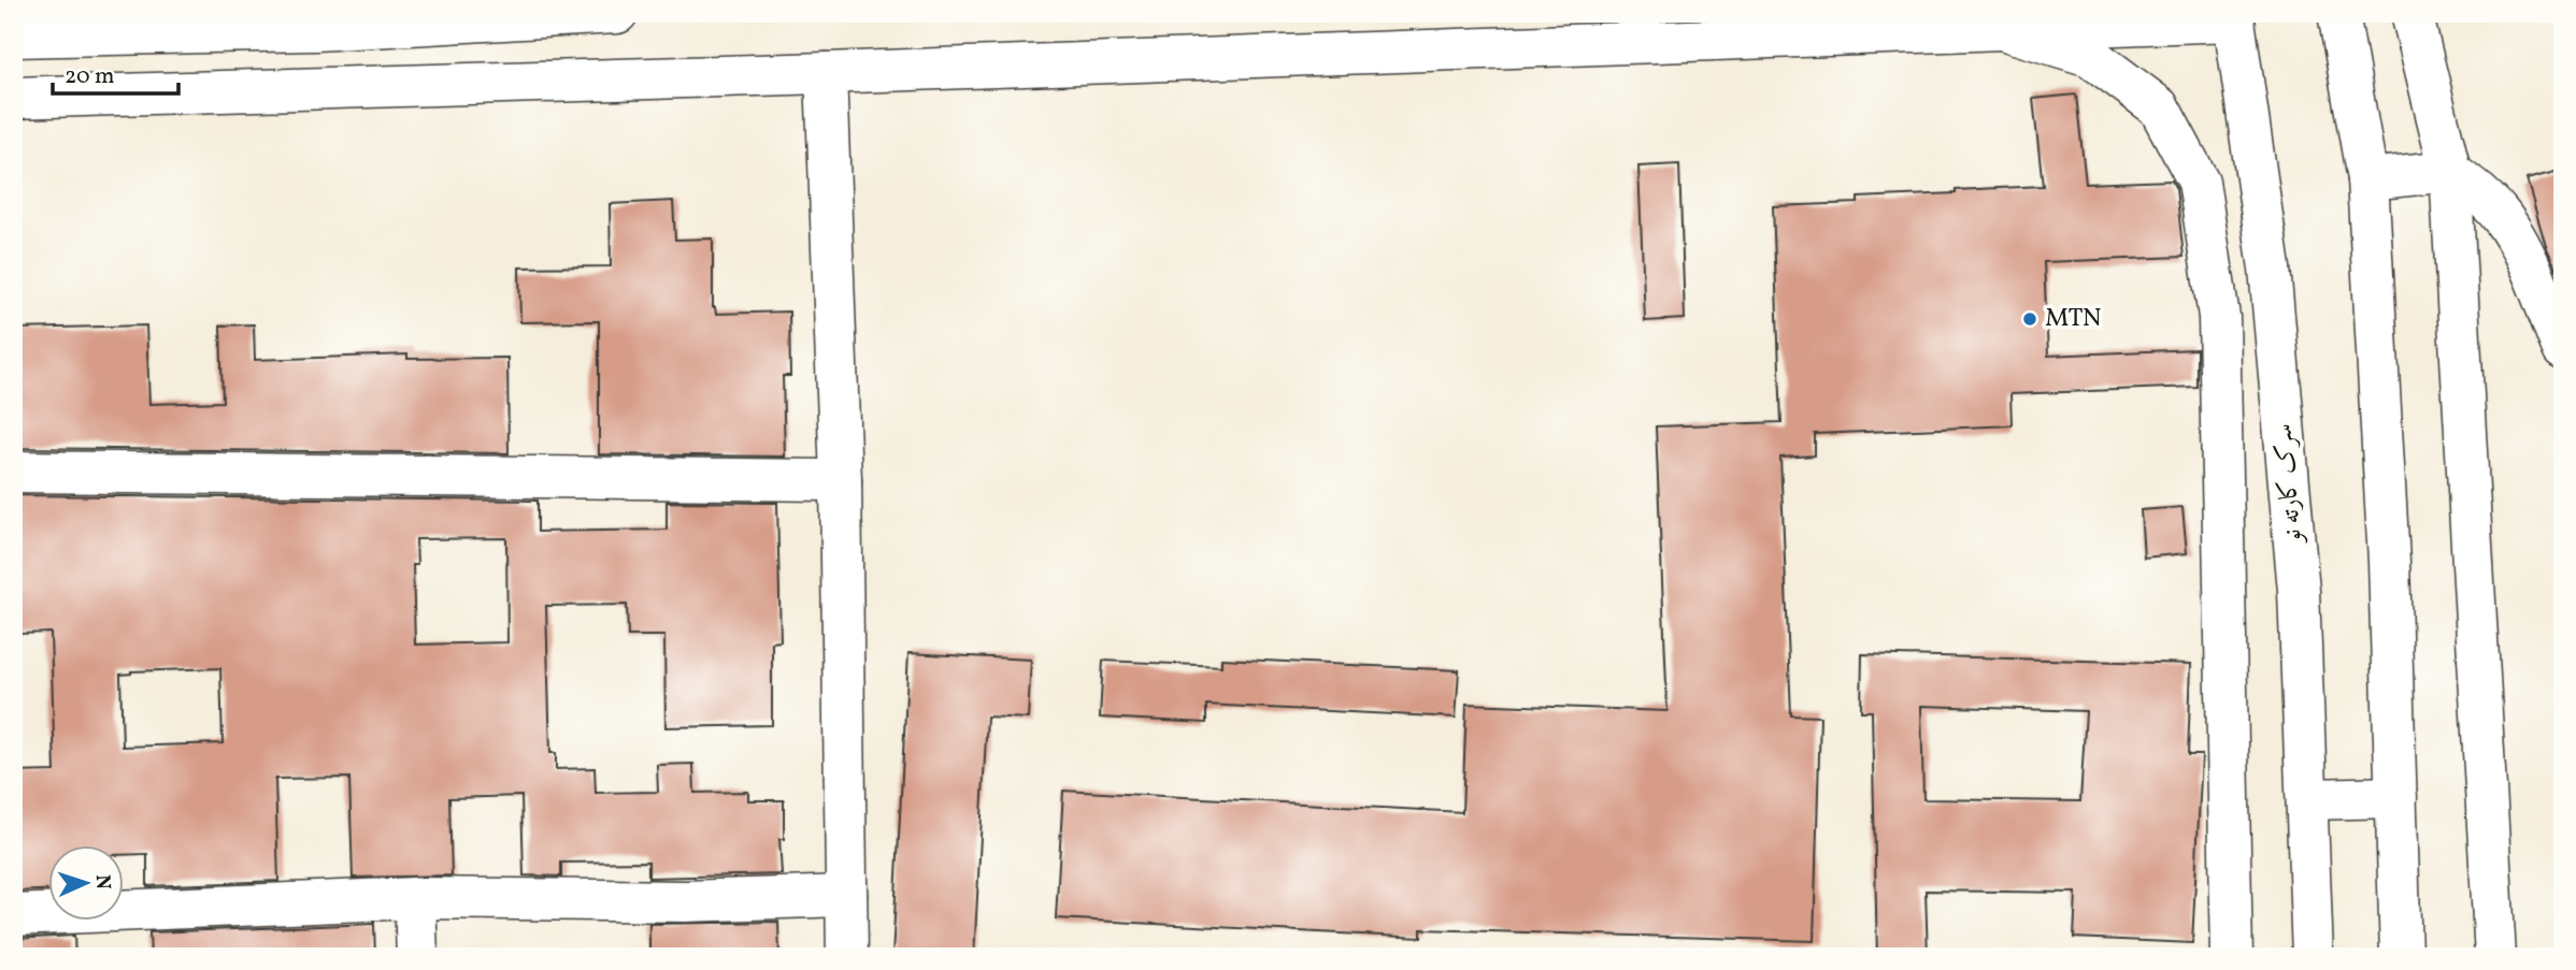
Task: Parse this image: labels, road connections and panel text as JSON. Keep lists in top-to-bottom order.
{
  "streets": {
    "main road": ["سرک کارته نو"]
  },
  "places": ["MTN"],
  "scale_bar": "20 m",
  "north": "right"
}
